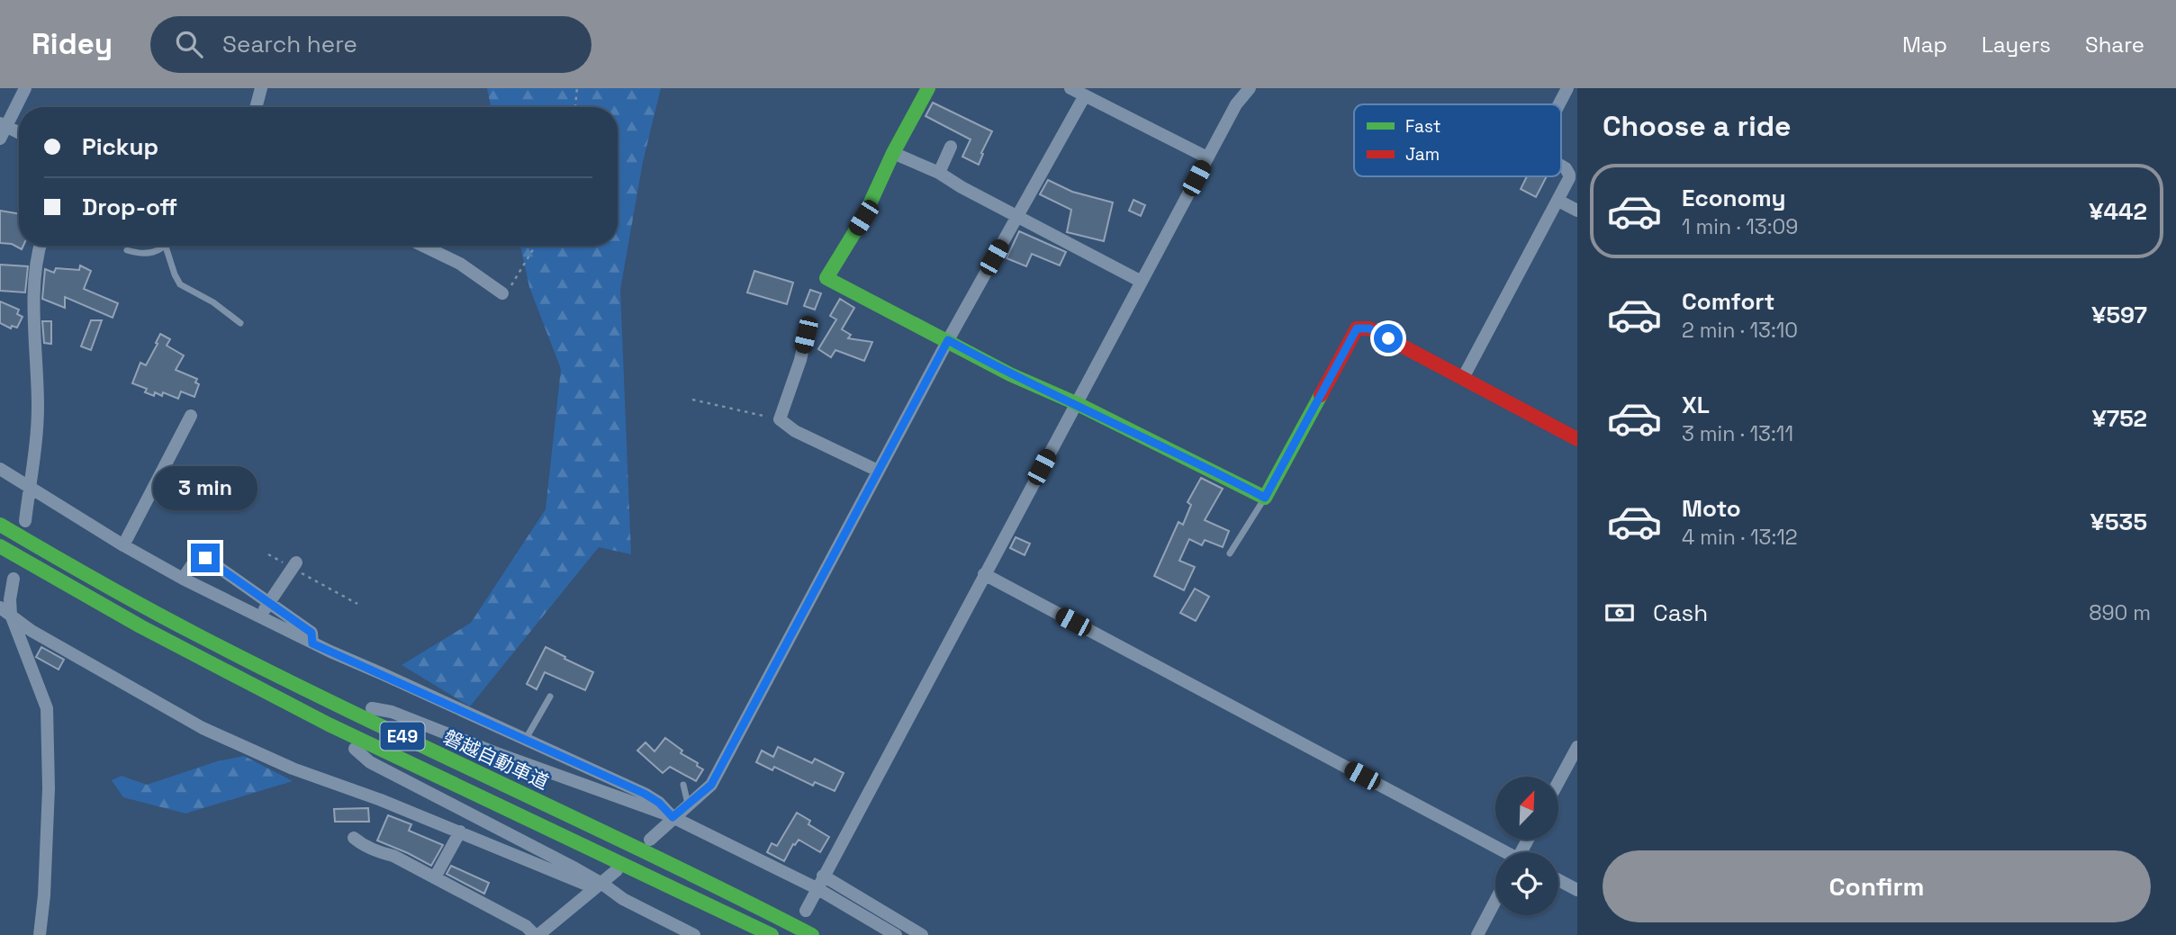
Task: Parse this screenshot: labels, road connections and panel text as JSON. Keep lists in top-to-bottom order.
{
  "streets": {
    "main road": ["E49", "磐越自動車道"]
  },
  "legend": ["Fast", "Jam"],
  "north": "top right",
  "page": {
    "header": "Ridey",
    "search": "Search here",
    "nav": ["Map", "Layers", "Share"],
    "heading": "Choose a ride",
    "banner": ["Pickup", "Drop-off"],
    "list": [
      {
        "name": "Economy",
        "note": "1 min · 13:09",
        "value": "¥442"
      },
      {
        "name": "Comfort",
        "note": "2 min · 13:10",
        "value": "¥597"
      },
      {
        "name": "XL",
        "note": "3 min · 13:11",
        "value": "¥752"
      },
      {
        "name": "Moto",
        "note": "4 min · 13:12",
        "value": "¥535"
      }
    ],
    "bubble": "3 min",
    "pay": ["Cash", "890 m"],
    "buttons": "Confirm"
  }
}
